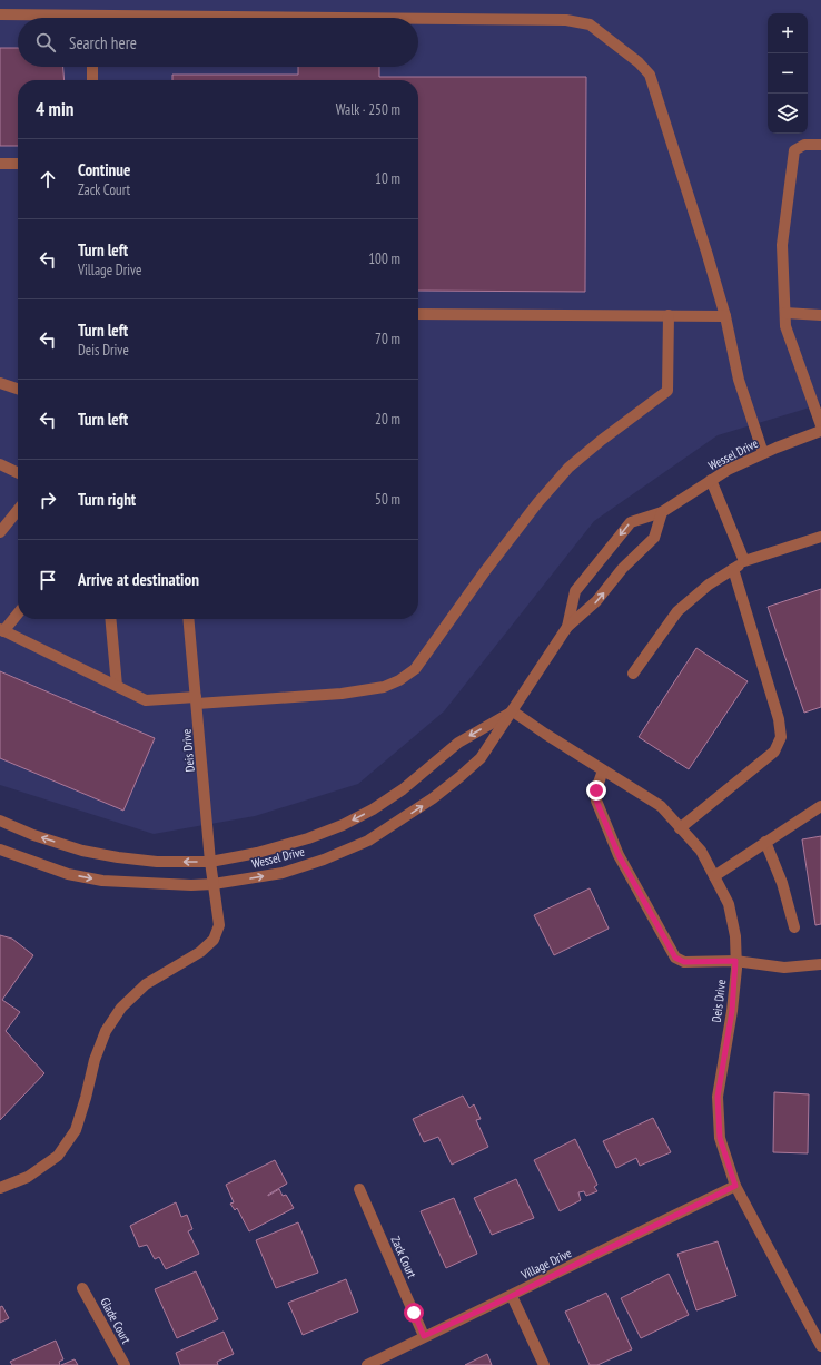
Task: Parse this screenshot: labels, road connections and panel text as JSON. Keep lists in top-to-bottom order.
{
  "streets": {
    "street": [
      "Wessel Drive",
      "Deis Drive",
      "Zack Court",
      "Village Drive",
      "Glade Court"
    ]
  },
  "crossings": [
    ["Wessel Drive", "Deis Drive"],
    ["Deis Drive", "Village Drive"],
    ["Zack Court", "Village Drive"]
  ],
  "page": {
    "map_buttons": ["+", "−"],
    "search": "Search here",
    "heading": ["4 min", "Walk · 250 m"],
    "list": [
      ["Continue", "Zack Court", "10 m"],
      ["Turn left", "Village Drive", "100 m"],
      ["Turn left", "Deis Drive", "70 m"],
      ["Turn left", "20 m"],
      ["Turn right", "50 m"],
      "Arrive at destination"
    ]
  }
}
